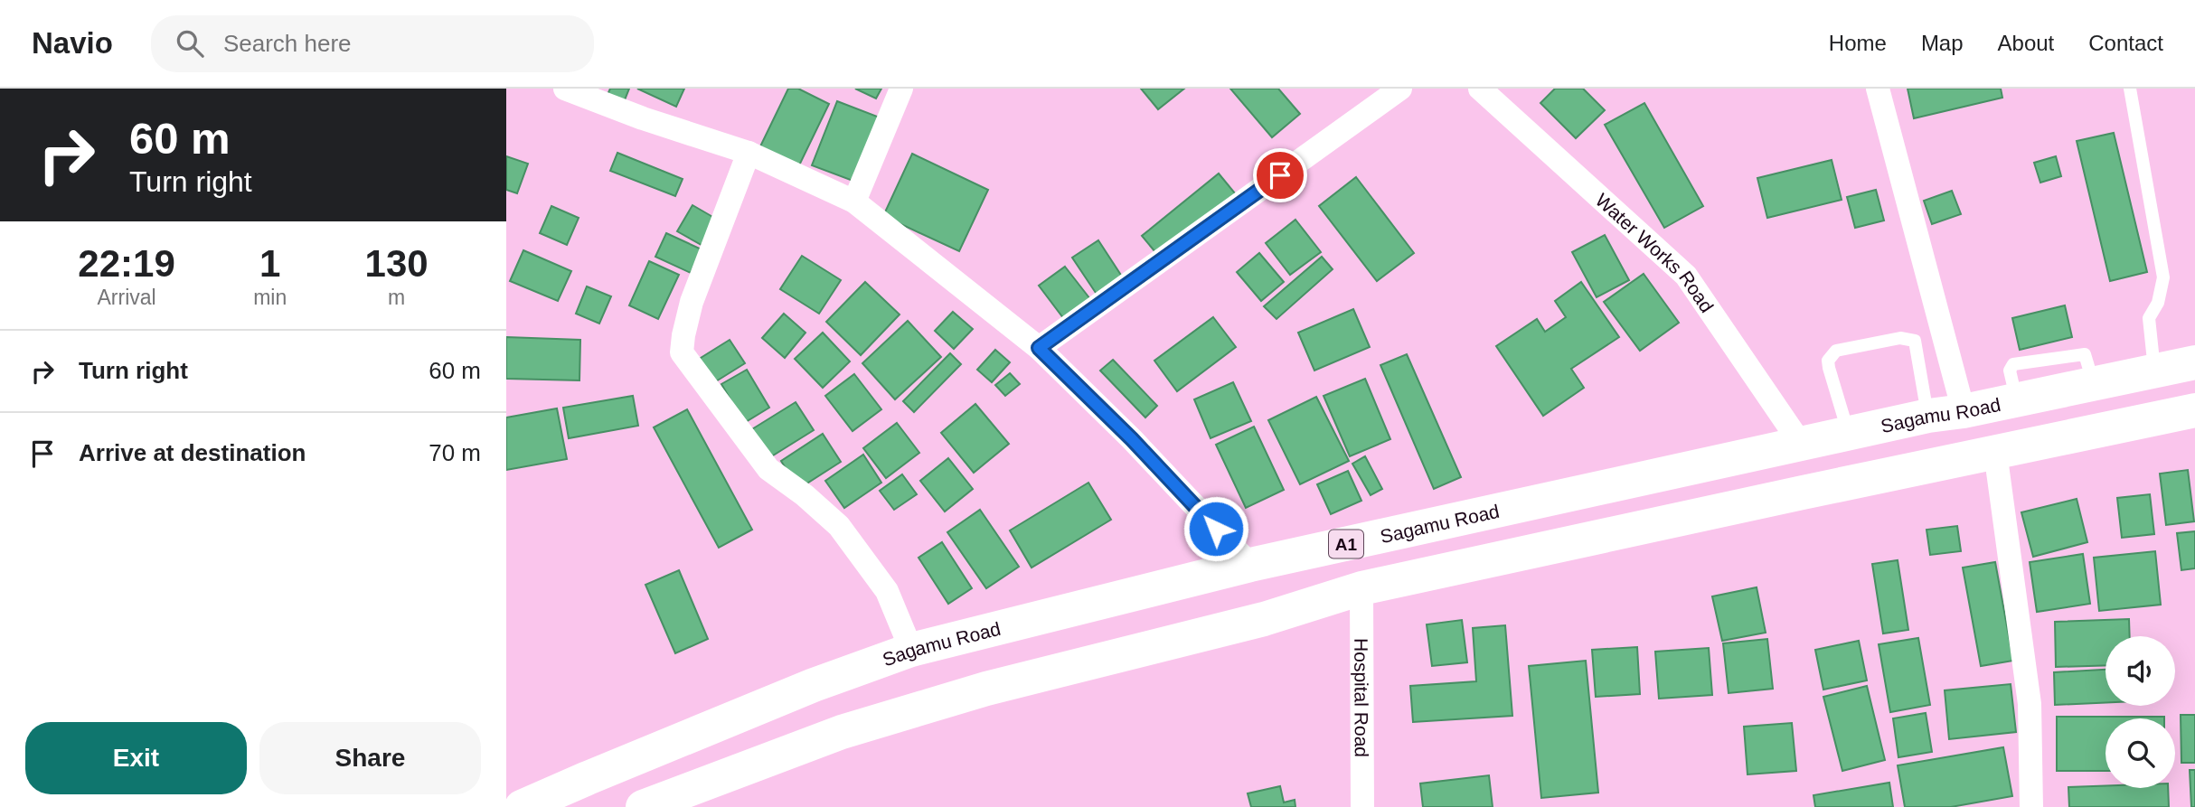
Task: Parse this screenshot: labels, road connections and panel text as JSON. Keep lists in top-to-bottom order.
{
  "streets": {
    "highway": ["Sagamu Road", "A1"],
    "street": ["Water Works Road", "Hospital Road"]
  },
  "crossings": [
    ["Water Works Road", "Sagamu Road"]
  ],
  "page": {
    "header": "Navio",
    "search": "Search here",
    "nav": [
      "Home",
      "Map",
      "About",
      "Contact"
    ],
    "turn": ["60 m", "Turn right"],
    "eta": [
      "22:19",
      "Arrival",
      "1",
      "min",
      "130",
      "m"
    ],
    "list": [
      {
        "name": "Turn right",
        "value": "60 m"
      },
      {
        "name": "Arrive at destination",
        "value": "70 m"
      }
    ],
    "buttons": ["Exit", "Share"]
  }
}
